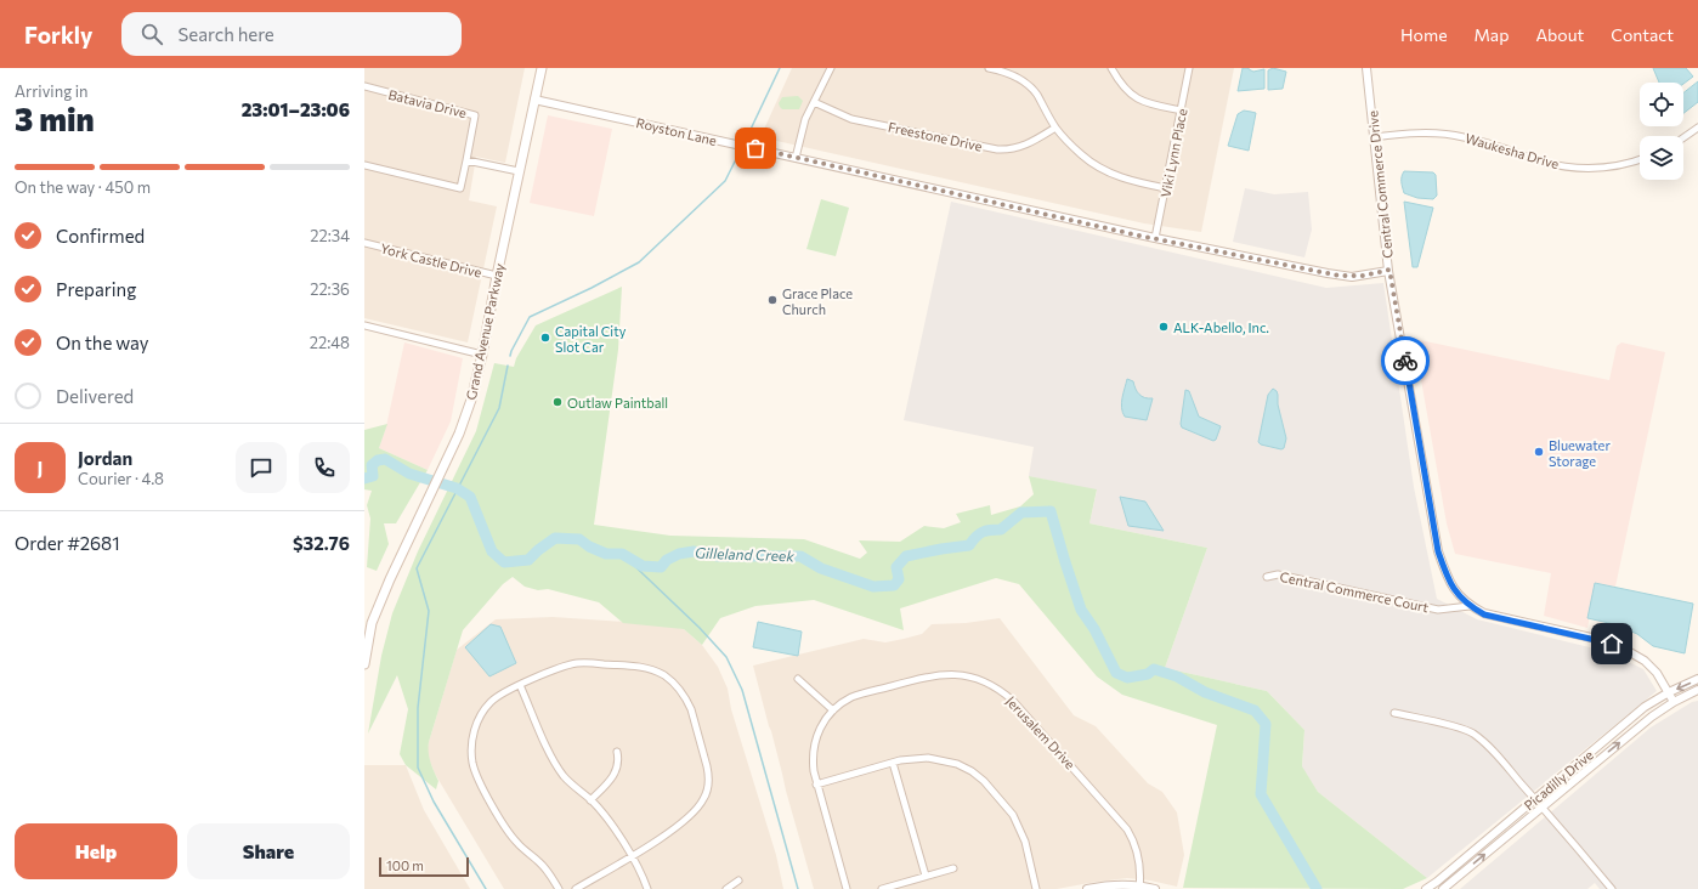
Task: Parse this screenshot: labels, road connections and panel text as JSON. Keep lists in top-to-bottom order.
{
  "streets": {
    "main road": ["Grand Avenue Parkway"],
    "street": [
      "Batavia Drive",
      "Royston Lane",
      "Freestone Drive",
      "Waukesha Drive",
      "Viki Lynn Place",
      "Central Commerce Drive",
      "York Castle Drive",
      "Central Commerce Court",
      "Jerusalem Drive",
      "Picadilly Drive"
    ]
  },
  "crossings": [
    ["Royston Lane", "Viki Lynn Place"],
    ["Royston Lane", "Central Commerce Drive"],
    ["Royston Lane", "Grand Avenue Parkway"],
    ["Waukesha Drive", "Central Commerce Drive"],
    ["Central Commerce Drive", "Central Commerce Court"],
    ["Central Commerce Drive", "Picadilly Drive"],
    ["York Castle Drive", "Grand Avenue Parkway"]
  ],
  "water": ["Gilleland Creek"],
  "places": [
    "Grace Place Church",
    "ALK-Abello, Inc.",
    "Capital City Slot Car",
    "Outlaw Paintball",
    "Bluewater Storage"
  ],
  "scale_bar": "100 m",
  "page": {
    "header": "Forkly",
    "search": "Search here",
    "nav": [
      "Home",
      "Map",
      "About",
      "Contact"
    ],
    "heading": ["3 min", "Arriving in", "23:01–23:06"],
    "panel": [
      "Jordan",
      "Courier · 4.8",
      "Order #2681",
      "$32.76"
    ],
    "bar": "On the way · 450 m",
    "list": [
      ["Confirmed", "22:34"],
      ["Preparing", "22:36"],
      ["On the way", "22:48"],
      "Delivered"
    ],
    "round": "J",
    "buttons": ["Help", "Share"],
    "scale": "100 m"
  }
}
